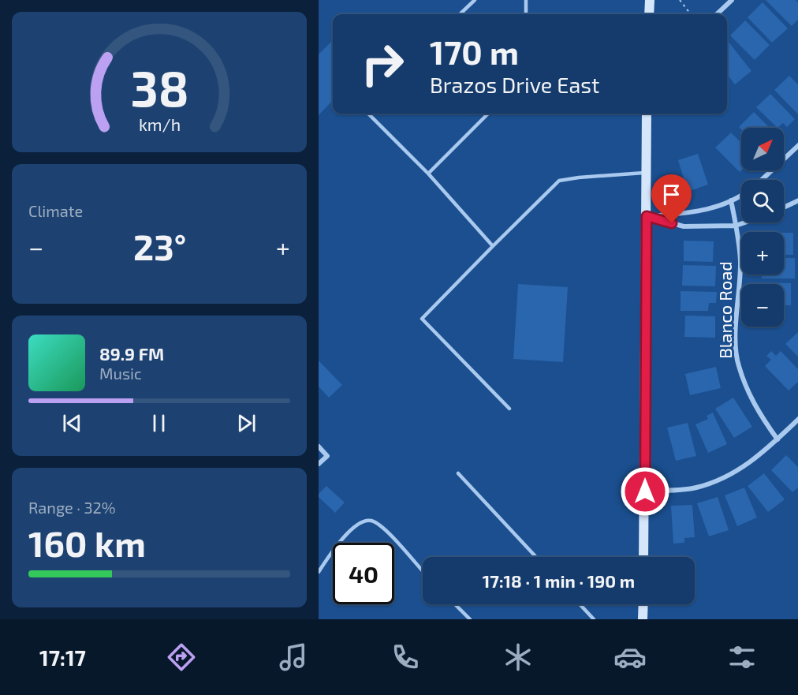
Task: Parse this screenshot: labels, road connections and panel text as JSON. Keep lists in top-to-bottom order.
{
  "streets": {
    "street": ["Blanco Road"]
  },
  "north": "top right",
  "page": {
    "turn": ["170 m", "Brazos Drive East"],
    "map_buttons": ["+", "−"],
    "tile": [
      "Climate",
      ["Range · 32%", "160 km"]
    ],
    "heat": ["−", "23°", "+"],
    "song": ["89.9 FM", "Music"],
    "limit": "40",
    "trip": "17:18 · 1 min · 190 m",
    "tabs": "17:17",
    "gauge": ["38", "km/h"]
  }
}
